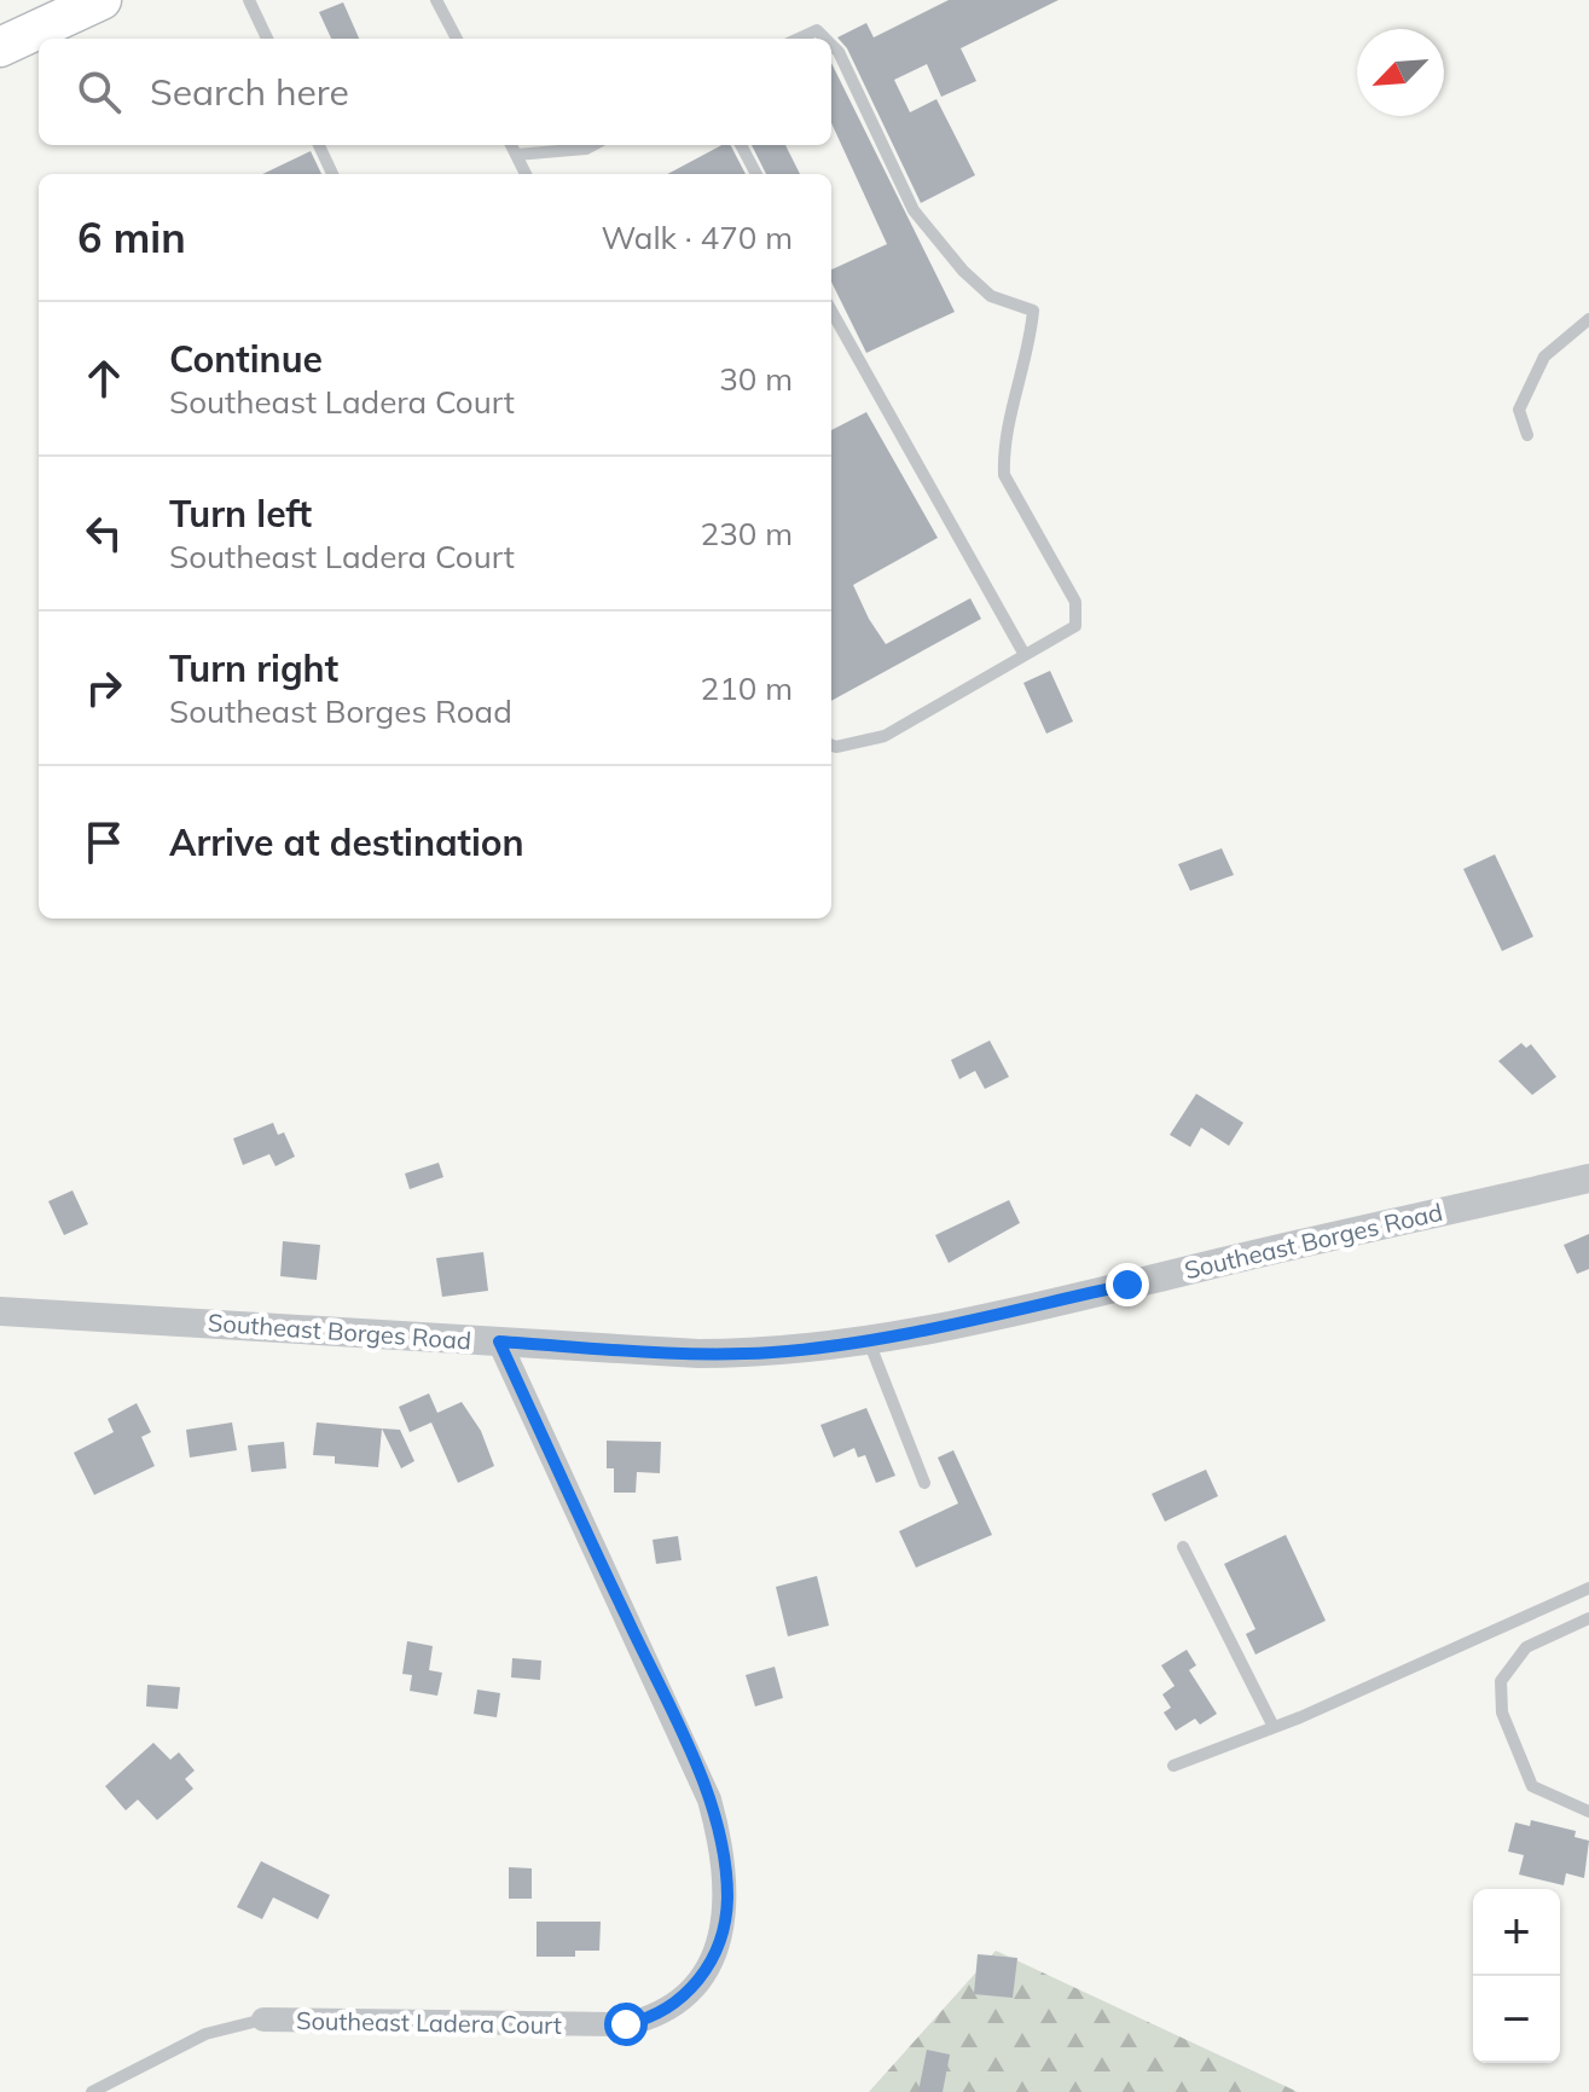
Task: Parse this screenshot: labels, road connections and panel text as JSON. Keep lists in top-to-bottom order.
{
  "streets": {
    "street": ["Southeast Borges Road", "Southeast Ladera Court"]
  },
  "crossings": [
    ["Southeast Borges Road", "Southeast Ladera Court"]
  ],
  "north": "bottom left",
  "page": {
    "search": "Search here",
    "heading": ["6 min", "Walk · 470 m"],
    "list": [
      ["Continue", "Southeast Ladera Court", "30 m"],
      ["Turn left", "Southeast Ladera Court", "230 m"],
      ["Turn right", "Southeast Borges Road", "210 m"],
      "Arrive at destination"
    ],
    "map_buttons": ["+", "−"]
  }
}
